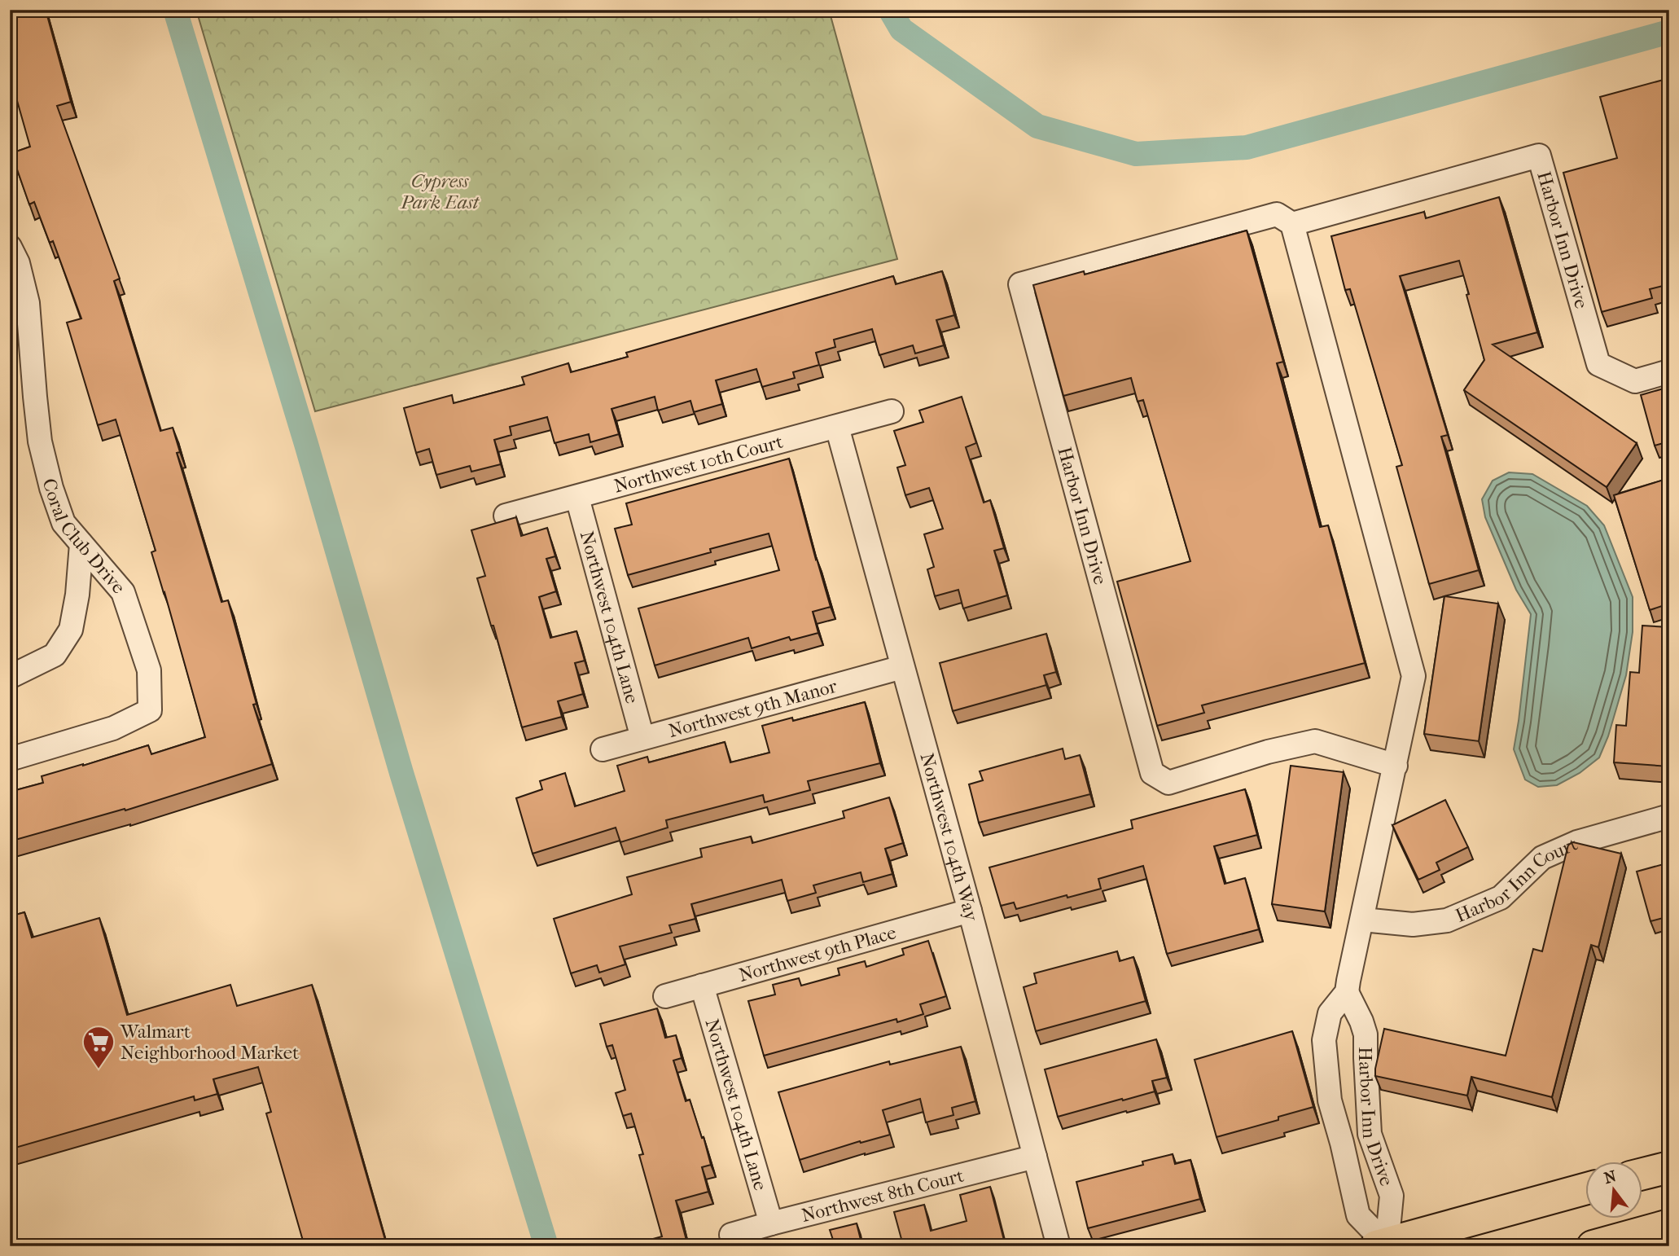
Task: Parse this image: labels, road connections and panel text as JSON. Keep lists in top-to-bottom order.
{
  "streets": {
    "street": [
      "Harbor Inn Drive",
      "Northwest 10th Court",
      "Coral Club Drive",
      "Northwest 104th Lane",
      "Northwest 9th Manor",
      "Northwest 104th Way",
      "Harbor Inn Court",
      "Northwest 9th Place",
      "Northwest 8th Court"
    ]
  },
  "crossings": [
    ["Harbor Inn Drive", "Harbor Inn Court"],
    ["Northwest 10th Court", "Northwest 104th Lane"],
    ["Northwest 10th Court", "Northwest 104th Way"],
    ["Northwest 104th Lane", "Northwest 9th Manor"],
    ["Northwest 104th Lane", "Northwest 9th Place"],
    ["Northwest 104th Lane", "Northwest 8th Court"],
    ["Northwest 9th Manor", "Northwest 104th Way"],
    ["Northwest 104th Way", "Northwest 9th Place"],
    ["Northwest 104th Way", "Northwest 8th Court"]
  ],
  "parks": ["Cypress Park East"],
  "places": {
    "supermarket": ["Walmart Neighborhood Market"]
  },
  "north": "top"
}
